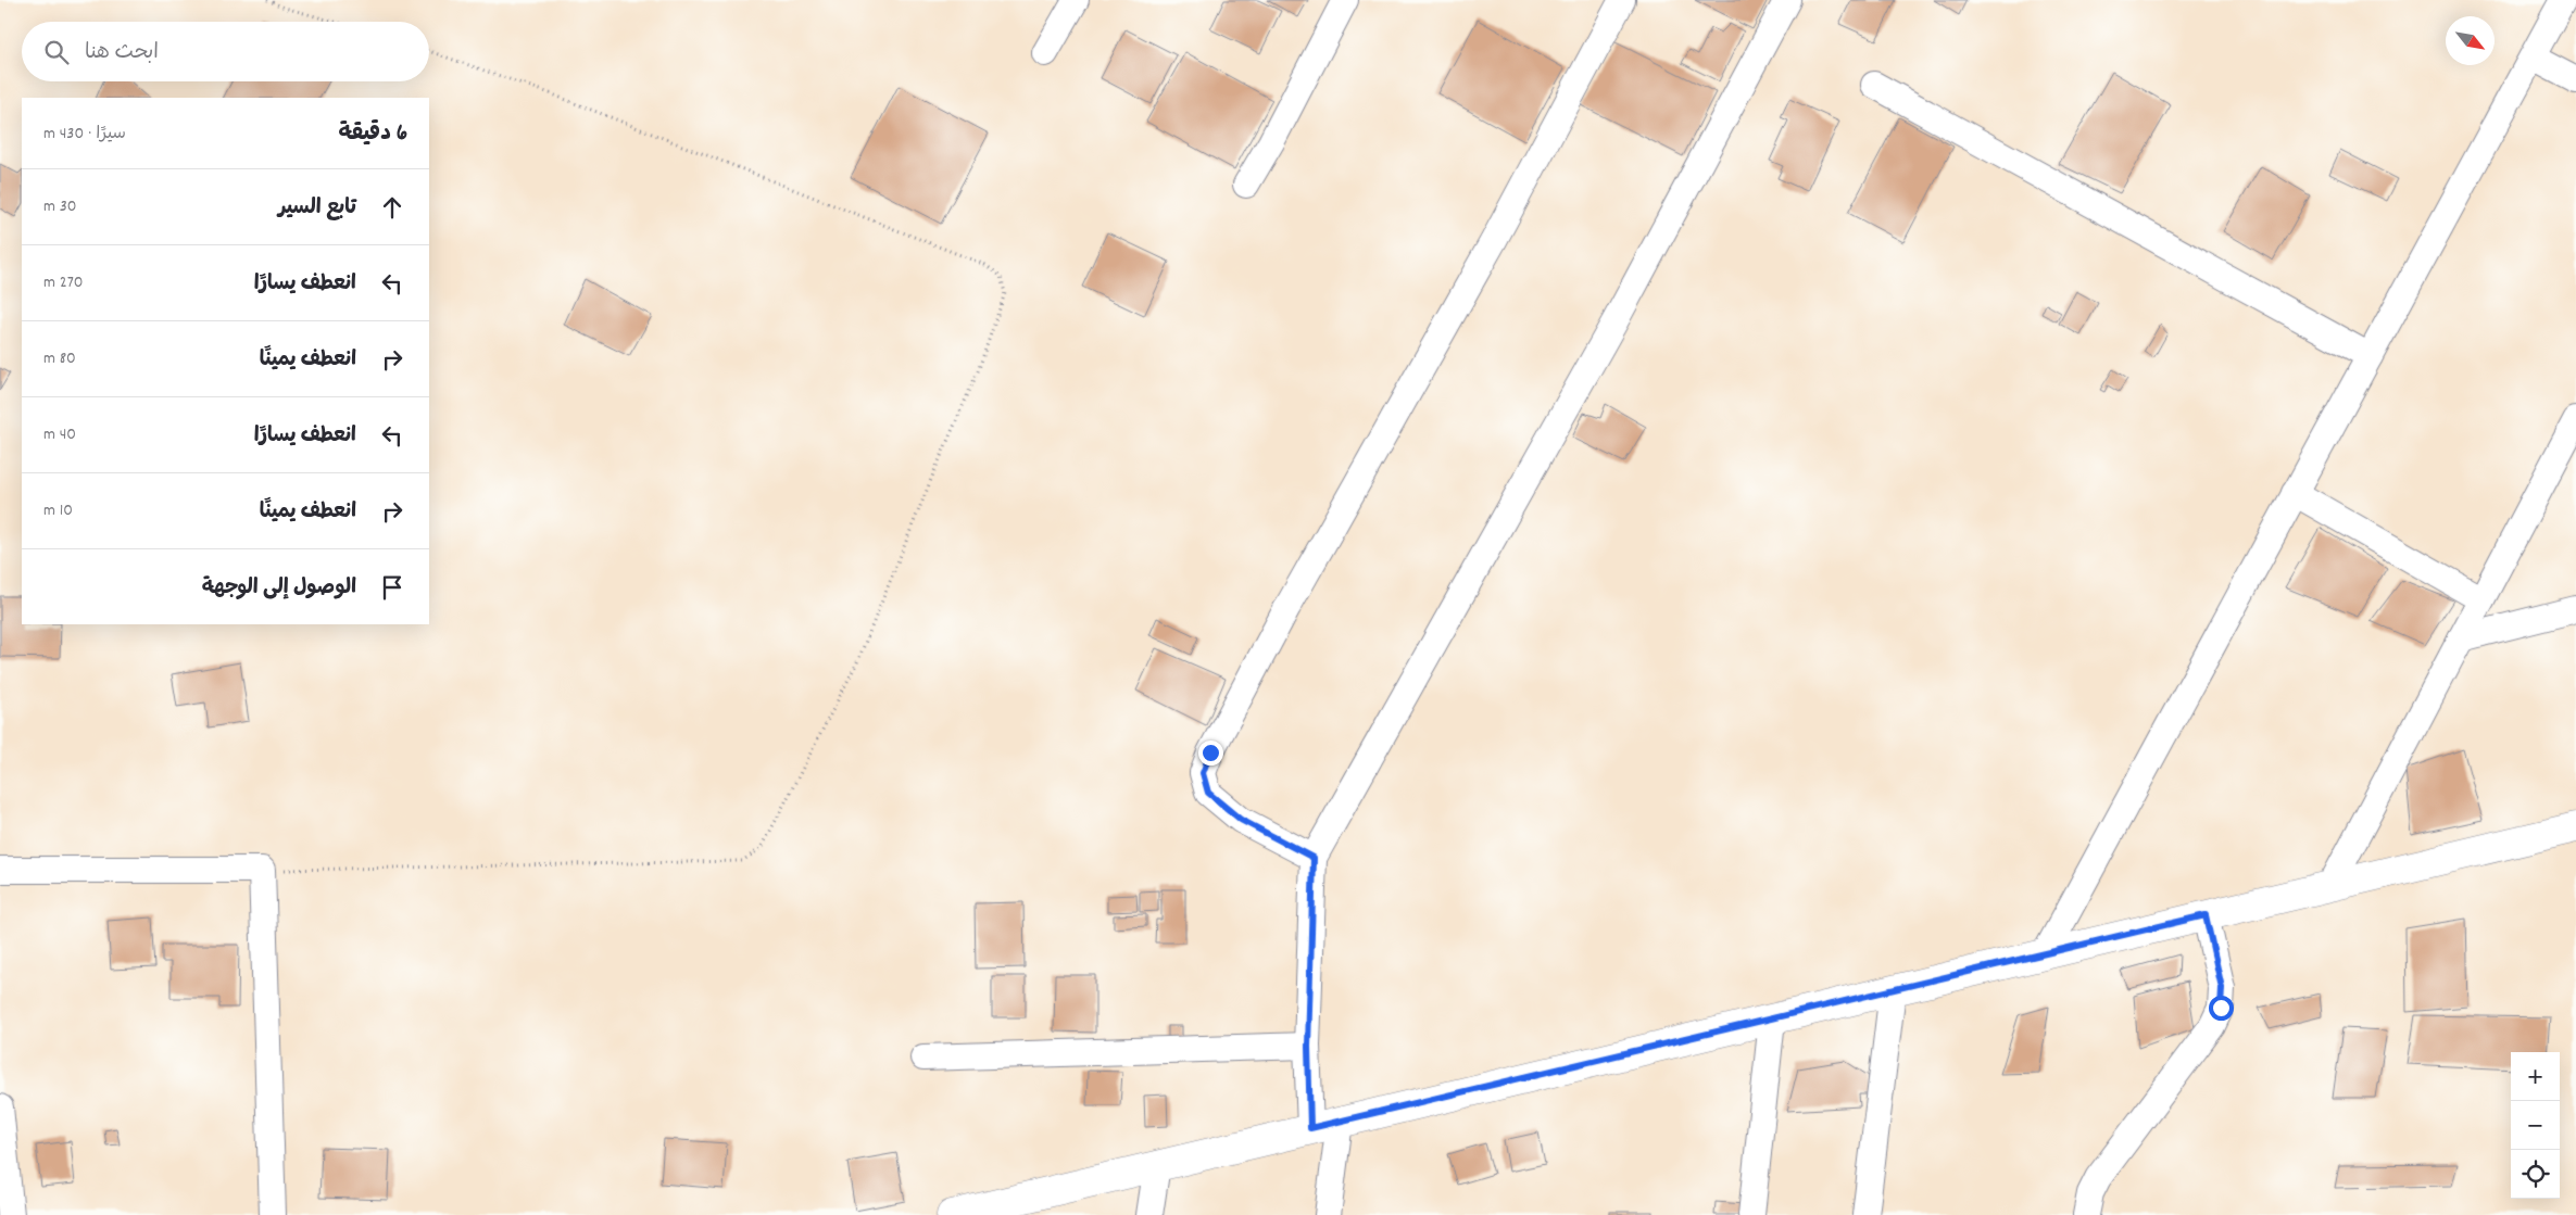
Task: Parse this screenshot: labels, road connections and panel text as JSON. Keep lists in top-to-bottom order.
{
  "north": "bottom right",
  "page": {
    "search": "ابحث هنا",
    "heading": ["6 دقيقة", "سيرًا · 430 m"],
    "list": [
      ["تابع السير", "30 m"],
      ["انعطف يسارًا", "270 m"],
      ["انعطف يمينًا", "80 m"],
      ["انعطف يسارًا", "40 m"],
      ["انعطف يمينًا", "10 m"],
      "الوصول إلى الوجهة"
    ],
    "map_buttons": ["+", "−"]
  }
}
